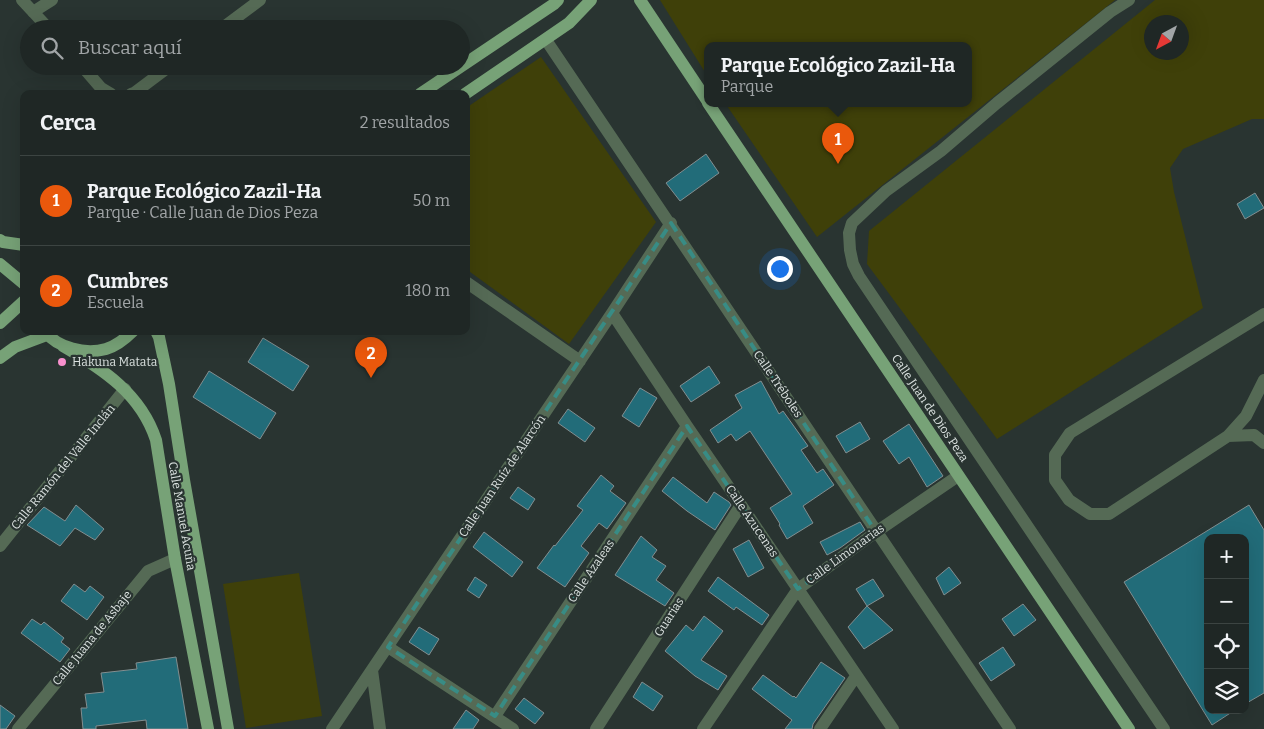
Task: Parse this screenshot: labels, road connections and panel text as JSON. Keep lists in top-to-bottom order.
{
  "streets": {
    "main road": ["Calle Juan de Dios Peza", "Calle Manuel Acuña"],
    "street": [
      "Calle Tréboles",
      "Calle Ramón del Valle Inclán",
      "Calle Juan Ruíz de Alarcón",
      "Calle Azucenas",
      "Calle Limonarias",
      "Calle Azaleas",
      "Guarias",
      "Calle Juana de Asbaje"
    ]
  },
  "crossings": [
    ["Calle Tréboles", "Calle Juan Ruíz de Alarcón"],
    ["Calle Tréboles", "Calle Limonarias"],
    ["Calle Juan de Dios Peza", "Calle Limonarias"],
    ["Calle Ramón del Valle Inclán", "Calle Manuel Acuña"],
    ["Calle Juan Ruíz de Alarcón", "Calle Azucenas"],
    ["Calle Manuel Acuña", "Calle Juana de Asbaje"],
    ["Calle Azucenas", "Calle Limonarias"],
    ["Calle Azucenas", "Calle Azaleas"],
    ["Calle Azucenas", "Guarias"]
  ],
  "places": ["Hakuna Matata"],
  "north": "bottom left",
  "page": {
    "search": "Buscar aquí",
    "popup": ["Parque Ecológico Zazil-Ha", "Parque"],
    "heading": ["Cerca", "2 resultados"],
    "pins": ["1", "2"],
    "list": [
      {
        "mark": "1",
        "name": "Parque Ecológico Zazil-Ha",
        "note": "Parque · Calle Juan de Dios Peza",
        "value": "50 m"
      },
      {
        "mark": "2",
        "name": "Cumbres",
        "note": "Escuela",
        "value": "180 m"
      }
    ],
    "map_buttons": ["+", "−"]
  }
}
